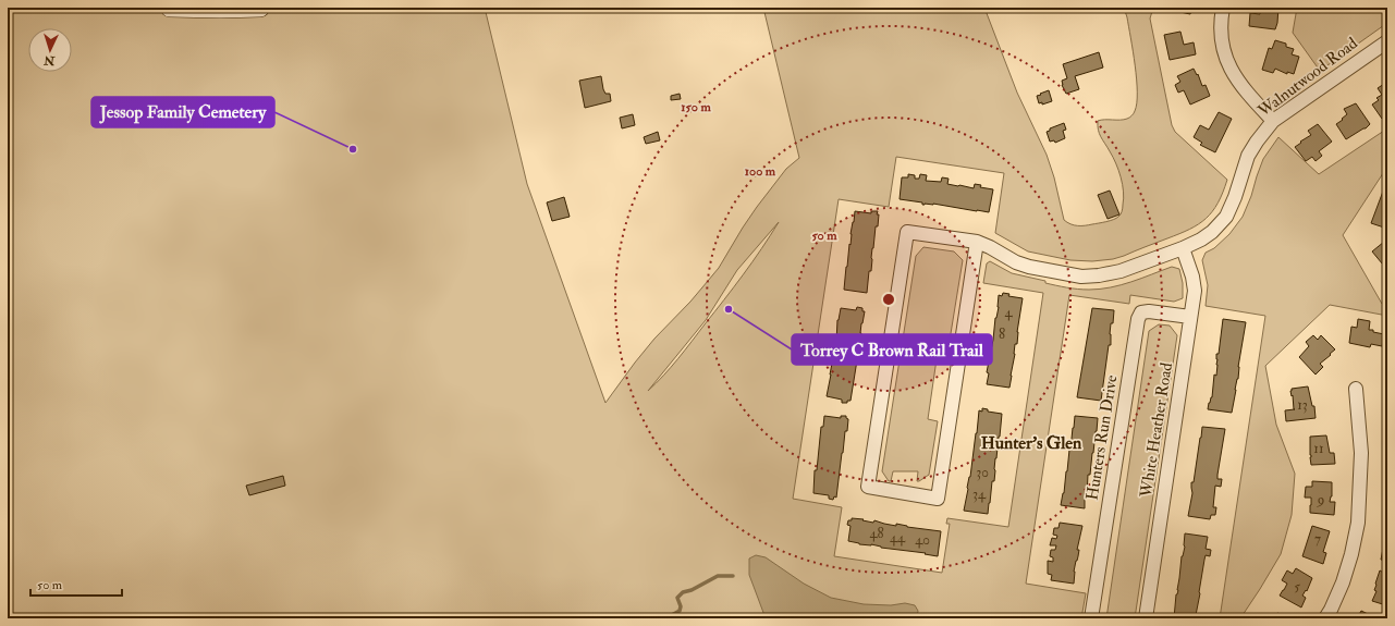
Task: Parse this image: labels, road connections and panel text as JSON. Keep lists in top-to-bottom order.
{
  "streets": {
    "street": ["Walnutwood Road", "White Heather Road", "Hunters Run Drive"]
  },
  "crossings": [
    ["Walnutwood Road", "White Heather Road"],
    ["White Heather Road", "Hunters Run Drive"]
  ],
  "districts": ["Hunter's Glen"],
  "places": ["Jessop Family Cemetery", "Torrey C Brown Rail Trail"],
  "house_numbers": [
    "4",
    "8",
    "13",
    "11",
    "30",
    "34",
    "9",
    "48",
    "44",
    "7",
    "40",
    "5"
  ],
  "scale_bar": "50 m",
  "north": "bottom",
  "rings": ["150 m", "100 m", "50 m"]
}
